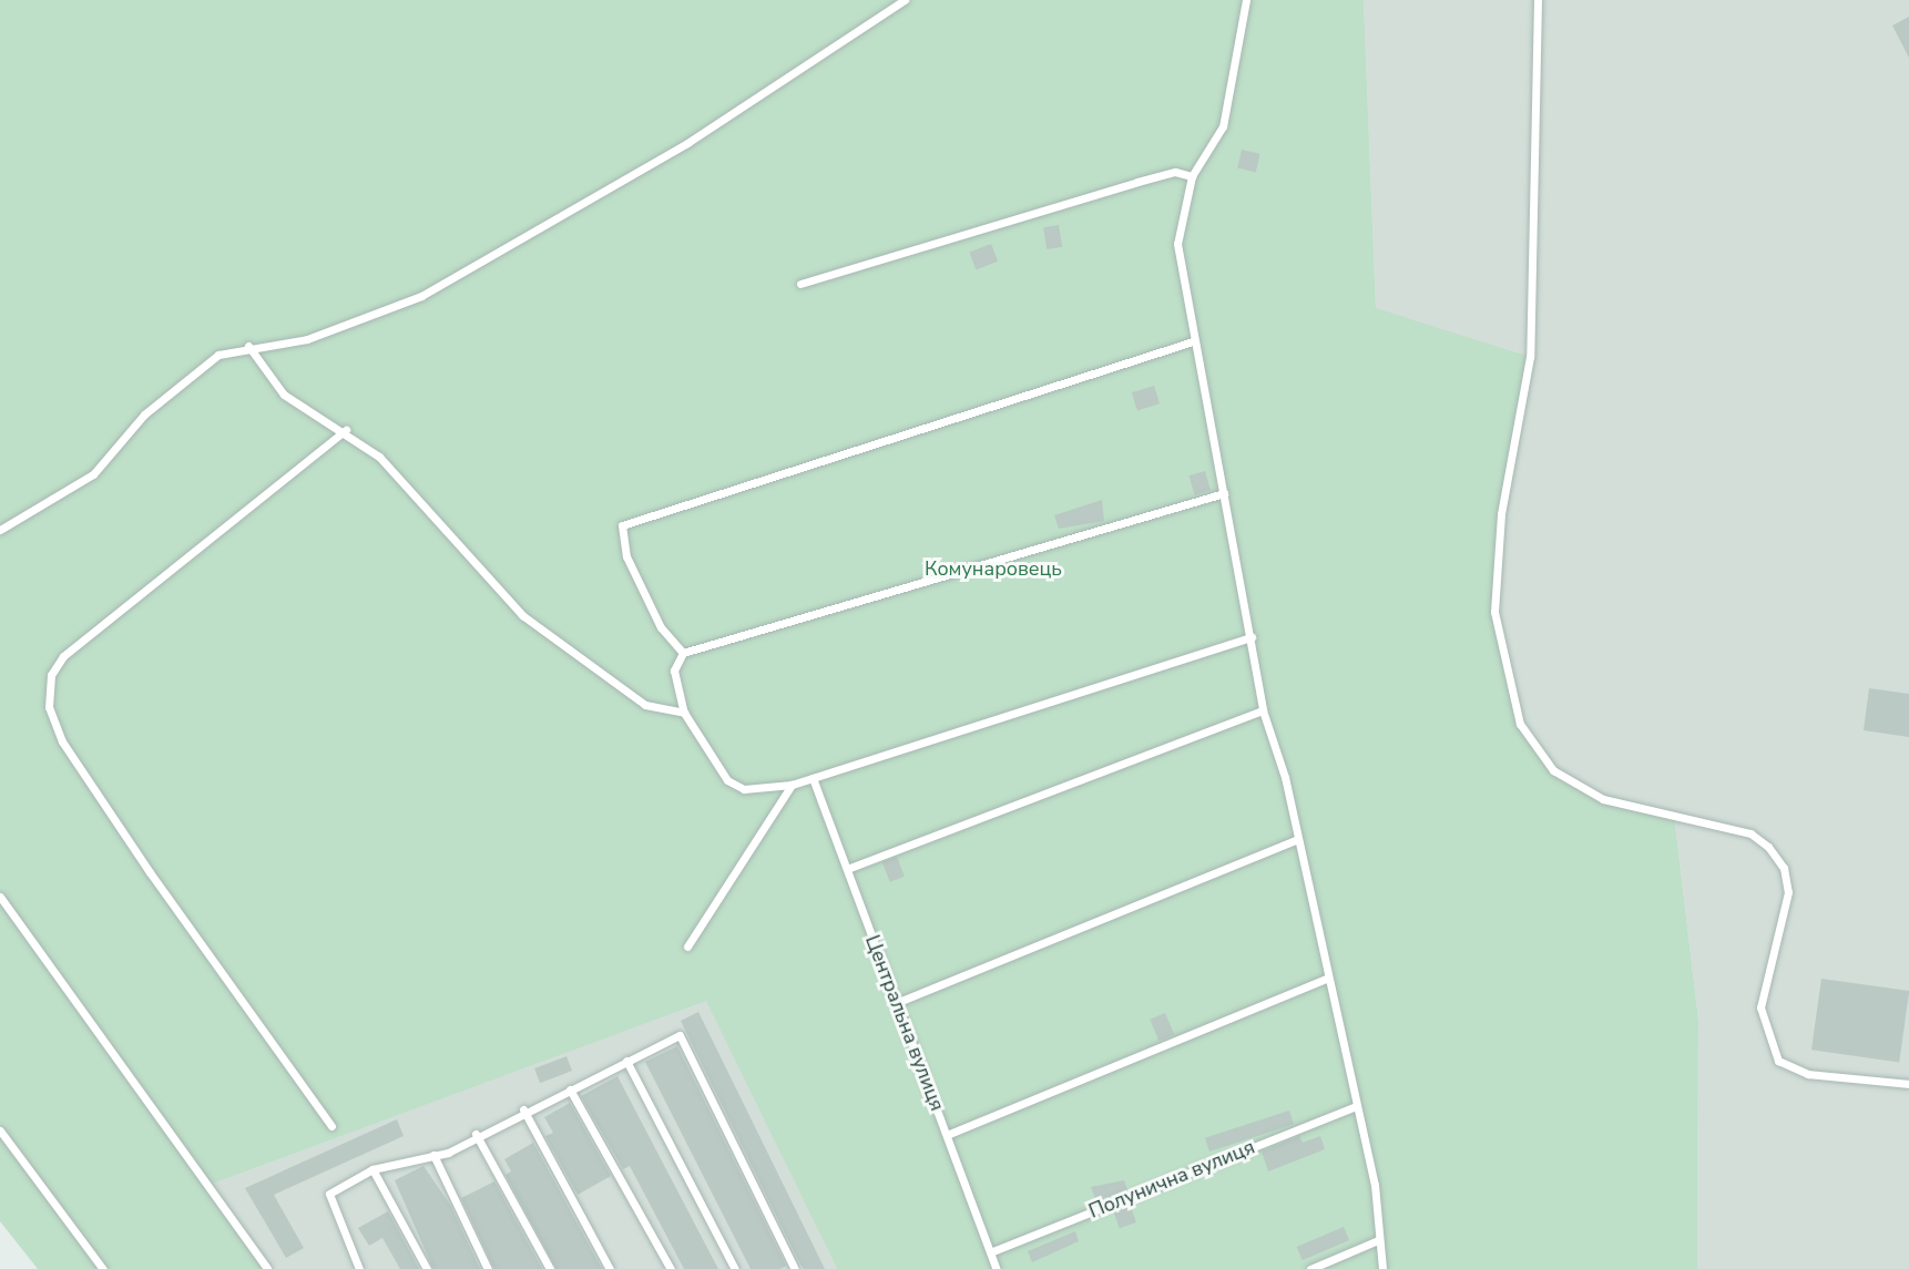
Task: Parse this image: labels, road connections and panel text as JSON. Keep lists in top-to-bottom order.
{
  "streets": {
    "lane": ["Центральна вулиця", "Полунична вулиця"]
  },
  "crossings": [
    ["Центральна вулиця", "Полунична вулиця"]
  ],
  "parks": ["Комунаровець"]
}
